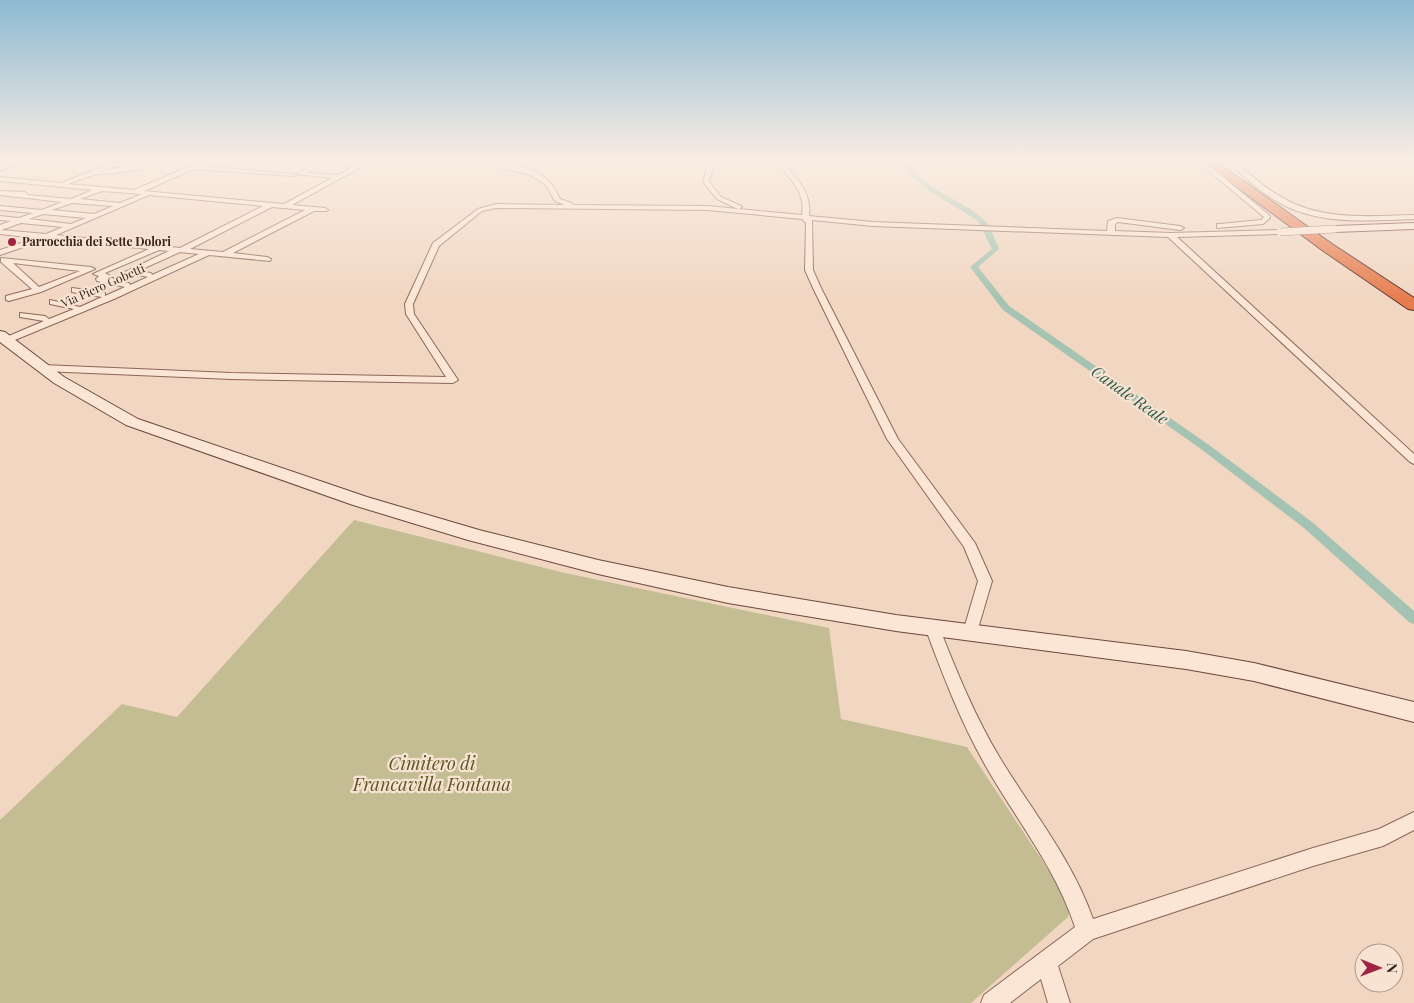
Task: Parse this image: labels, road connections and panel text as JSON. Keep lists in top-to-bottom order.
{
  "streets": {
    "street": ["Via Piero Gobetti"]
  },
  "water": ["Canale Reale"],
  "parks": ["Cimitero di Francavilla Fontana"],
  "places": ["Parrocchia dei Sette Dolori"],
  "north": "right"
}
